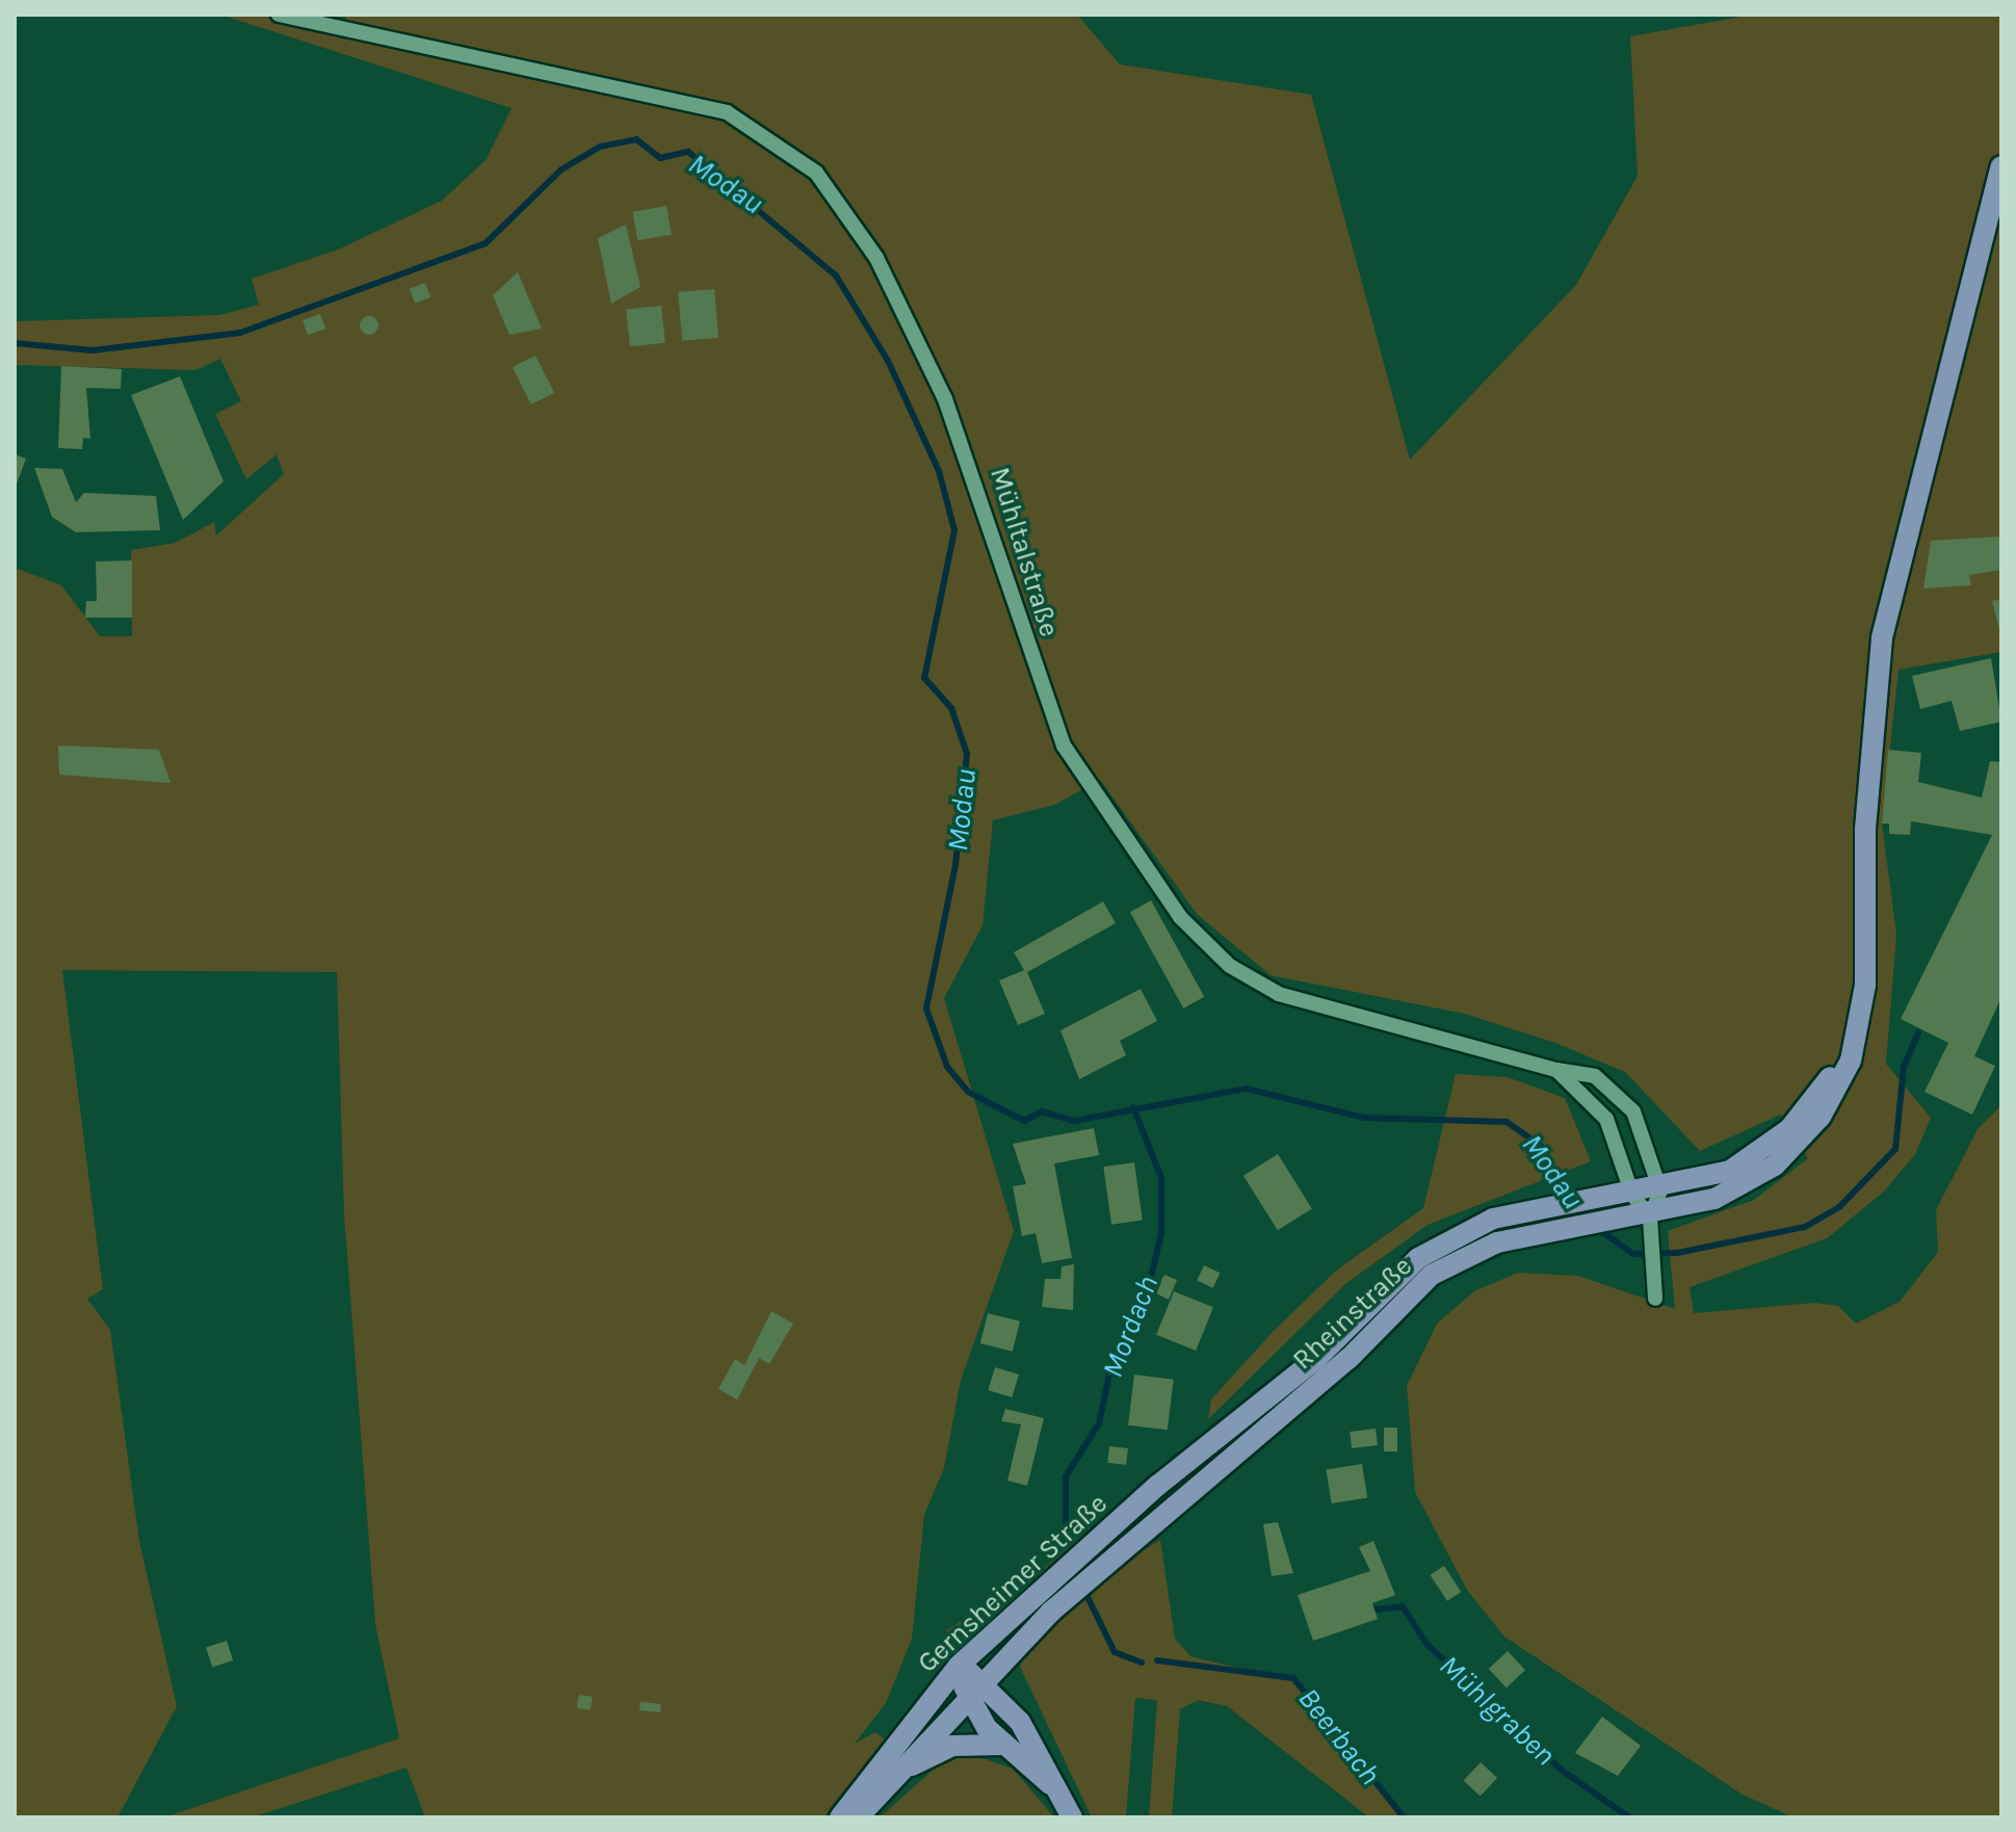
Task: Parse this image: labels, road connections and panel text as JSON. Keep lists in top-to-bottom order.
{
  "streets": {
    "main road": ["Rheinstraße", "Gernsheimer Straße"],
    "street": ["Mühltalstraße"]
  },
  "crossings": [
    ["Mühltalstraße", "Rheinstraße"],
    ["Rheinstraße", "Gernsheimer Straße"]
  ],
  "water": [
    "Modau",
    "Mordach",
    "Mühlgraben",
    "Beerbach"
  ]
}
